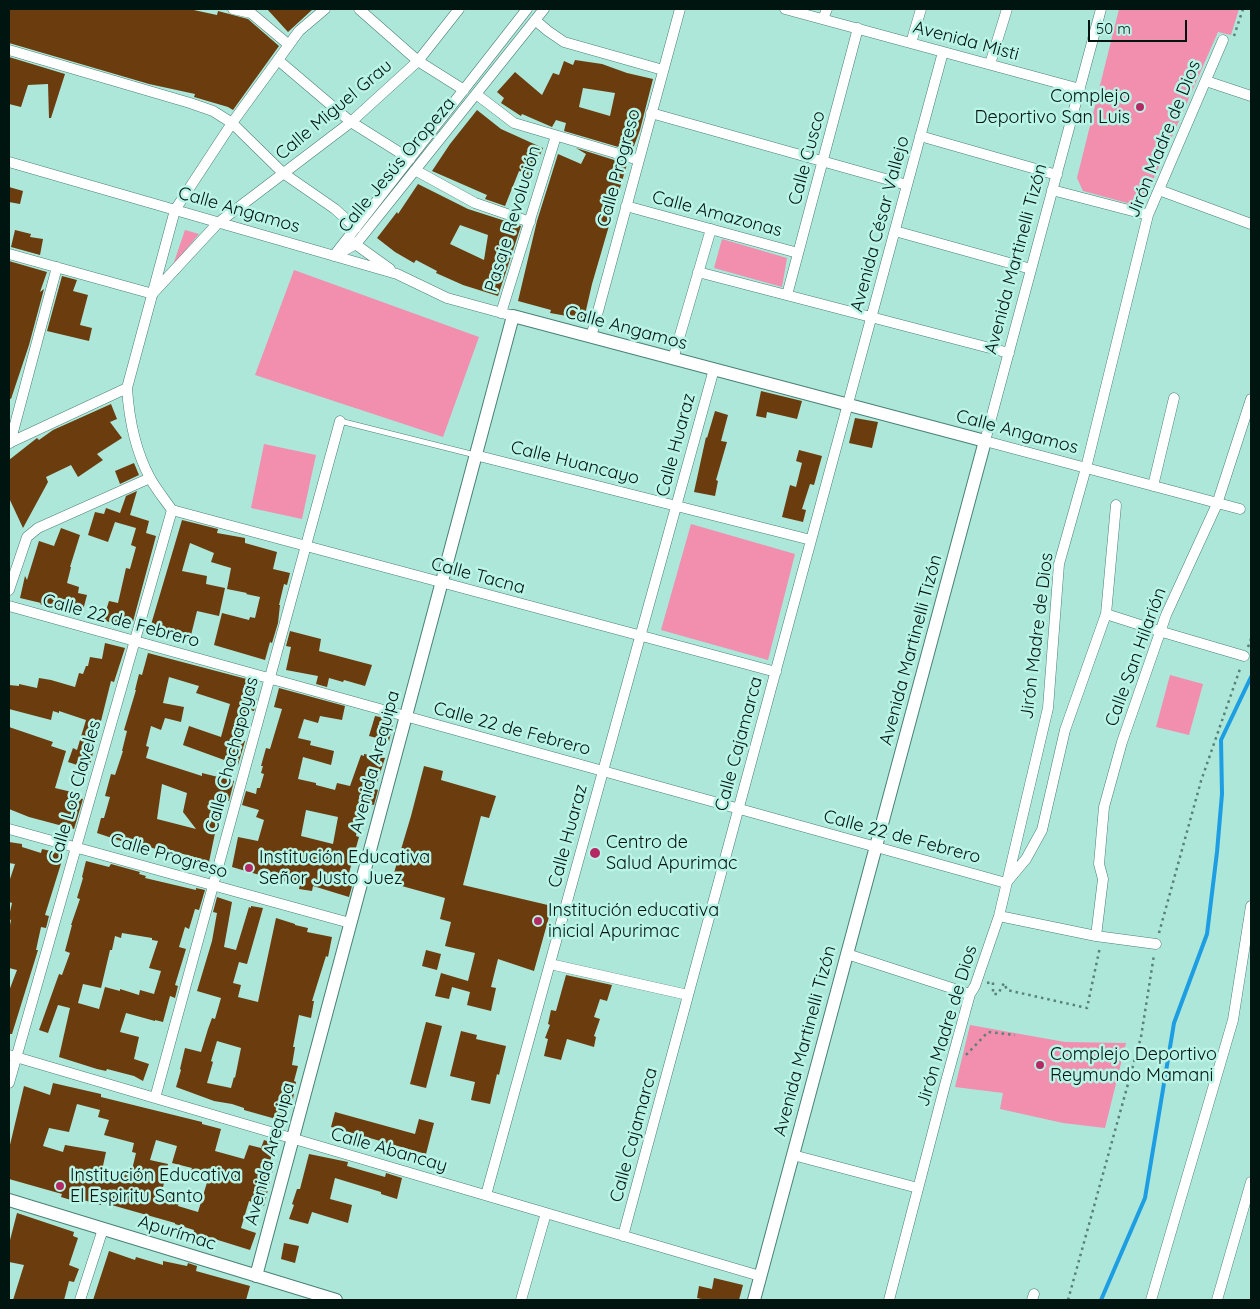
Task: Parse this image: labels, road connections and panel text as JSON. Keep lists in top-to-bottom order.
{
  "streets": {
    "street": [
      "Avenida Misti",
      "Calle Miguel Grau",
      "Jirón Madre de Dios",
      "Calle Cusco",
      "Calle Jesús Oropeza",
      "Calle Progreso",
      "Calle Angamos",
      "Calle Amazonas",
      "Pasaje Revolución",
      "Avenida César Vallejo",
      "Avenida Martinelli Tizón",
      "Calle Huaraz",
      "Calle Huancayo",
      "Calle Tacna",
      "Calle 22 de Febrero",
      "Calle San Hilarión",
      "Calle Cajamarca",
      "Calle Chachapoyas",
      "Avenida Arequipa",
      "Calle Los Claveles",
      "Calle Abancay",
      "Apurímac"
    ]
  },
  "crossings": [
    ["Avenida Misti", "Calle Cusco"],
    ["Avenida Misti", "Avenida César Vallejo"],
    ["Avenida Misti", "Avenida Martinelli Tizón"],
    ["Calle Miguel Grau", "Calle Angamos"],
    ["Jirón Madre de Dios", "Calle Angamos"],
    ["Jirón Madre de Dios", "Calle 22 de Febrero"],
    ["Calle Cusco", "Calle Amazonas"],
    ["Calle Jesús Oropeza", "Calle Angamos"],
    ["Calle Progreso", "Calle Angamos"],
    ["Calle Progreso", "Calle Amazonas"],
    ["Calle Progreso", "Calle Chachapoyas"],
    ["Calle Progreso", "Avenida Arequipa"],
    ["Calle Progreso", "Calle Los Claveles"],
    ["Calle Angamos", "Pasaje Revolución"],
    ["Calle Angamos", "Avenida César Vallejo"],
    ["Calle Angamos", "Avenida Martinelli Tizón"],
    ["Calle Angamos", "Calle Huaraz"],
    ["Calle Angamos", "Calle San Hilarión"],
    ["Calle Angamos", "Calle Cajamarca"],
    ["Calle Angamos", "Avenida Arequipa"],
    ["Pasaje Revolución", "Avenida Arequipa"],
    ["Avenida César Vallejo", "Calle Cajamarca"],
    ["Avenida Martinelli Tizón", "Calle 22 de Febrero"],
    ["Avenida Martinelli Tizón", "Calle Abancay"],
    ["Calle Huaraz", "Calle Huancayo"],
    ["Calle Huaraz", "Calle Tacna"],
    ["Calle Huaraz", "Calle 22 de Febrero"],
    ["Calle Huaraz", "Calle Abancay"],
    ["Calle Huancayo", "Calle Cajamarca"],
    ["Calle Huancayo", "Avenida Arequipa"],
    ["Calle Tacna", "Calle Cajamarca"],
    ["Calle Tacna", "Calle Chachapoyas"],
    ["Calle Tacna", "Avenida Arequipa"],
    ["Calle Tacna", "Calle Los Claveles"],
    ["Calle 22 de Febrero", "Calle Cajamarca"],
    ["Calle 22 de Febrero", "Calle Chachapoyas"],
    ["Calle 22 de Febrero", "Avenida Arequipa"],
    ["Calle 22 de Febrero", "Calle Los Claveles"],
    ["Calle Cajamarca", "Calle Abancay"],
    ["Calle Chachapoyas", "Calle Abancay"],
    ["Avenida Arequipa", "Calle Abancay"],
    ["Avenida Arequipa", "Apurímac"],
    ["Calle Los Claveles", "Calle Abancay"]
  ],
  "places": [
    "Complejo Deportivo San Luis",
    "Centro de Salud Apurimac",
    "Institución Educativa Señor Justo Juez",
    "Institución educativa inicial Apurimac",
    "Complejo Deportivo Reymundo Mamani",
    "Institución Educativa El Espiritu Santo"
  ],
  "scale_bar": "50 m"
}
